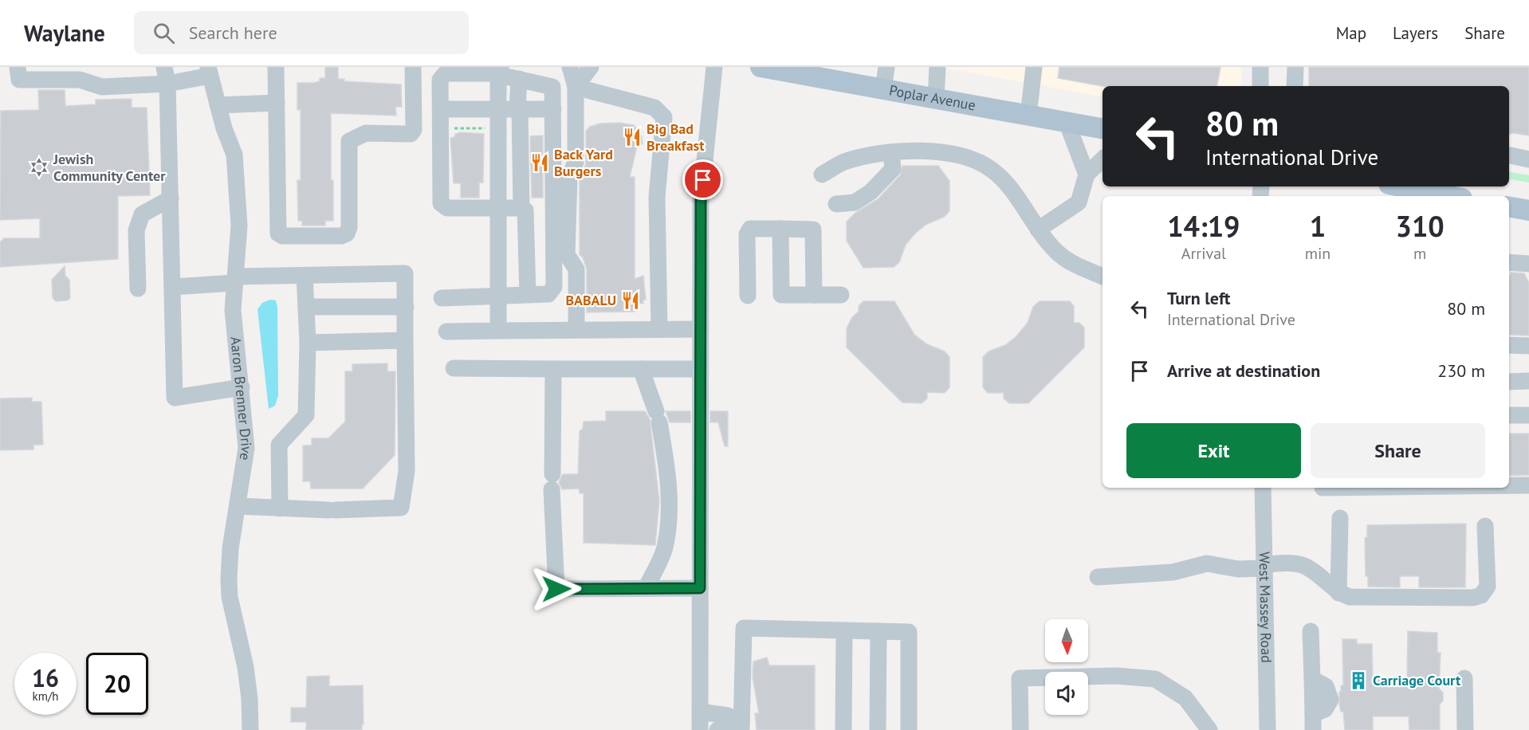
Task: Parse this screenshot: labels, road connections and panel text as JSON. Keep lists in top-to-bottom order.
{
  "streets": {
    "main road": ["Poplar Avenue"],
    "street": ["Aaron Brenner Drive", "West Massey Road"]
  },
  "places": {
    "restaurant": ["Big Bad Breakfast", "Back Yard Burgers", "BABALU"],
    "synagogue": ["Jewish Community Center"],
    "building": ["Carriage Court"]
  },
  "north": "bottom",
  "page": {
    "header": "Waylane",
    "search": "Search here",
    "nav": ["Map", "Layers", "Share"],
    "turn": ["80 m", "International Drive"],
    "eta": [
      "14:19",
      "Arrival",
      "1",
      "min",
      "310",
      "m"
    ],
    "list": [
      {
        "name": "Turn left",
        "note": "International Drive",
        "value": "80 m"
      },
      {
        "name": "Arrive at destination",
        "value": "230 m"
      }
    ],
    "buttons": ["Exit", "Share"],
    "speed": "16 km/h",
    "limit": "20"
  }
}
